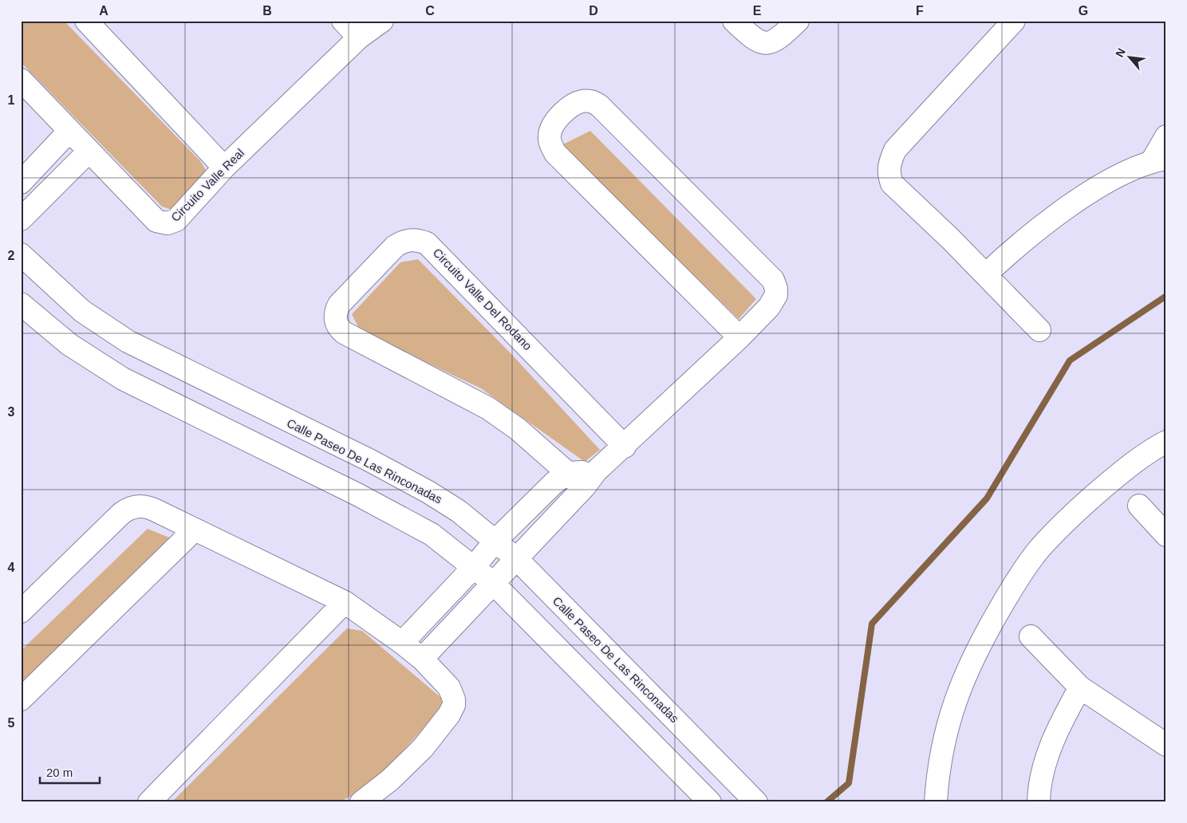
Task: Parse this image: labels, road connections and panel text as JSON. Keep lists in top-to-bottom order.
{
  "streets": {
    "street": ["Circuito Valle Real", "Circuito Valle Del Rodano", "Calle Paseo De Las Rinconadas"]
  },
  "scale_bar": "20 m",
  "north": "top left",
  "grid": {
    "columns": [
      "A",
      "B",
      "C",
      "D",
      "E",
      "F",
      "G"
    ],
    "rows": [
      "1",
      "2",
      "3",
      "4",
      "5"
    ]
  }
}
